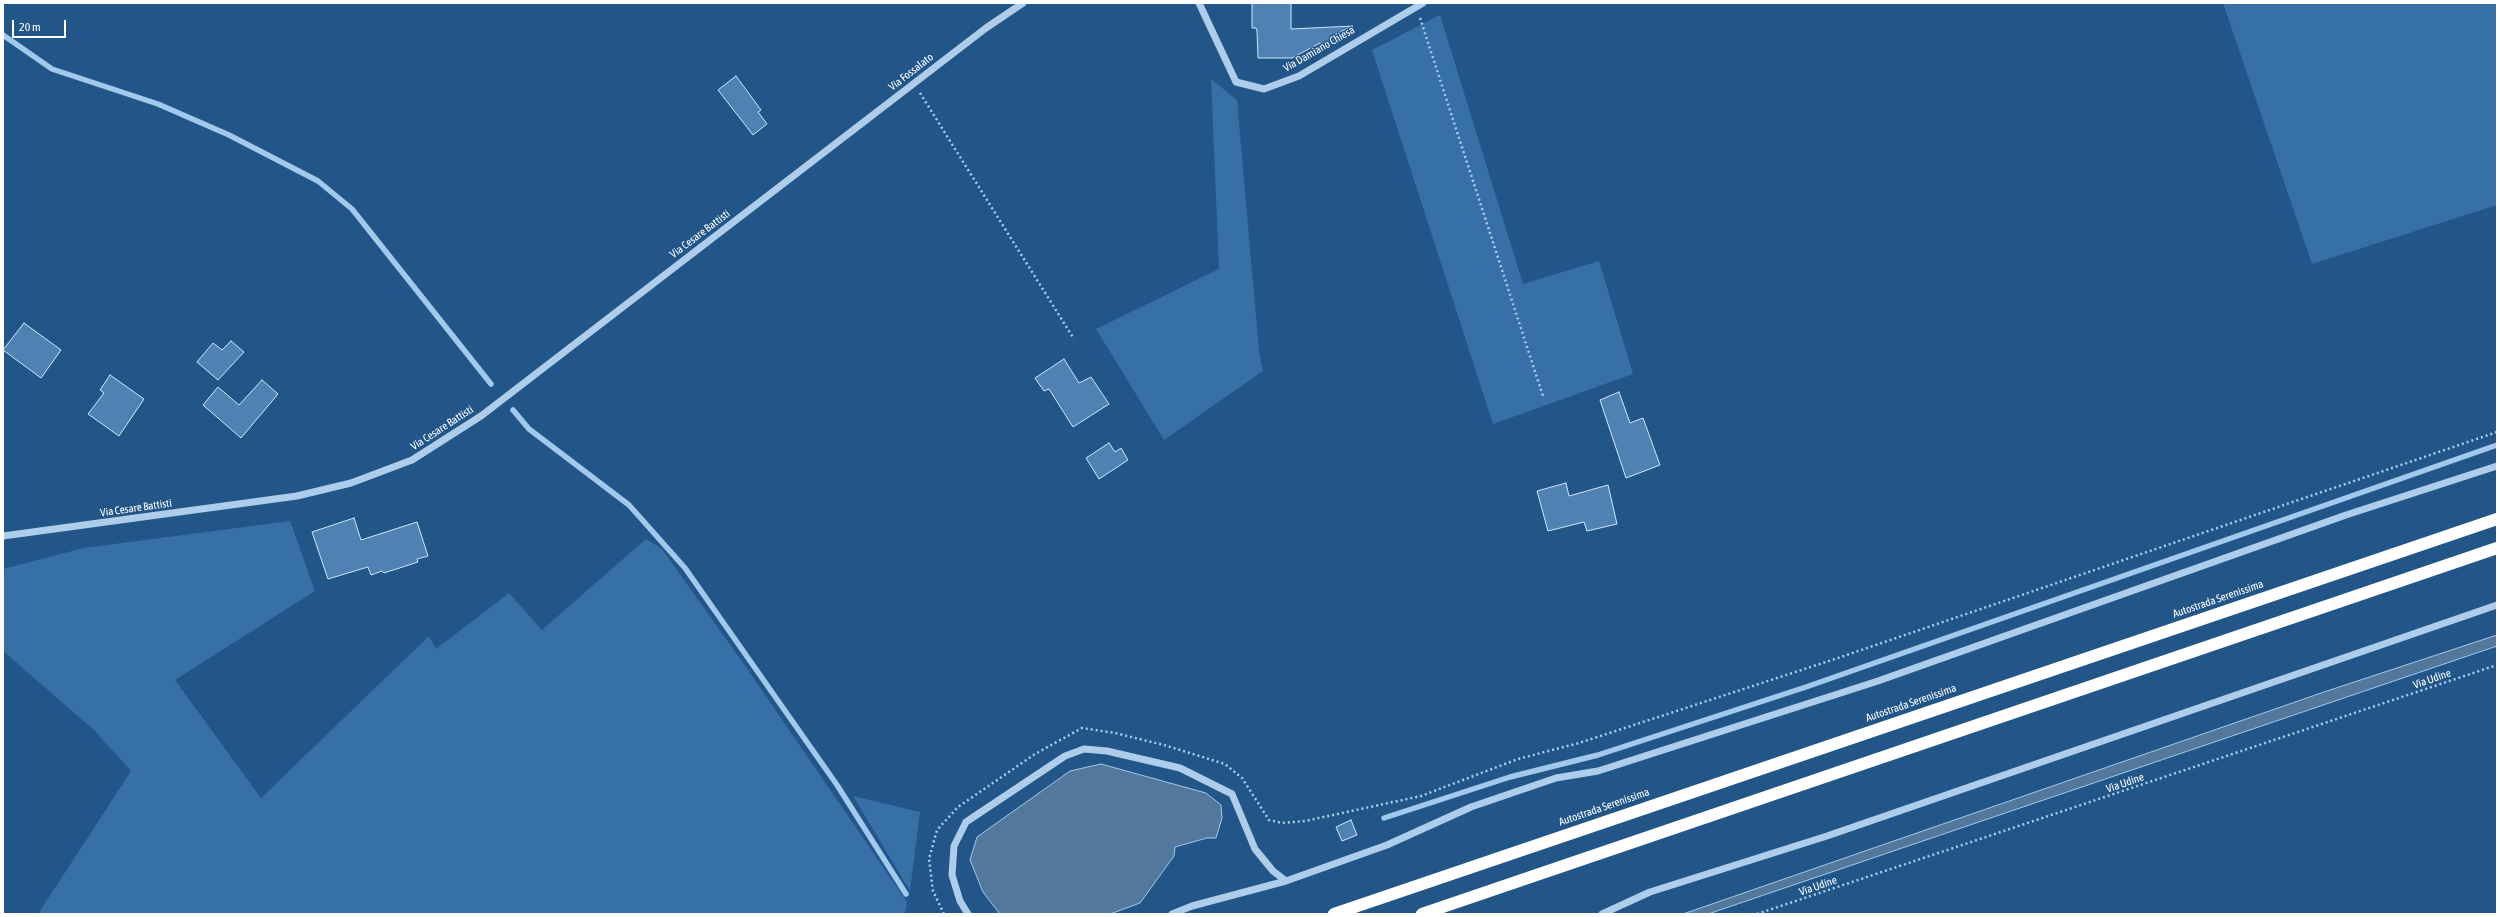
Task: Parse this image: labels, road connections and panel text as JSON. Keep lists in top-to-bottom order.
{
  "streets": {
    "highway": ["Autostrada Serenissima"],
    "street": ["Via Damiano Chiesa", "Via Fossalato", "Via Cesare Battisti"],
    "path": ["Via Udine"]
  },
  "crossings": [
    ["Via Fossalato", "Via Cesare Battisti"]
  ],
  "scale_bar": "20 m"
}
